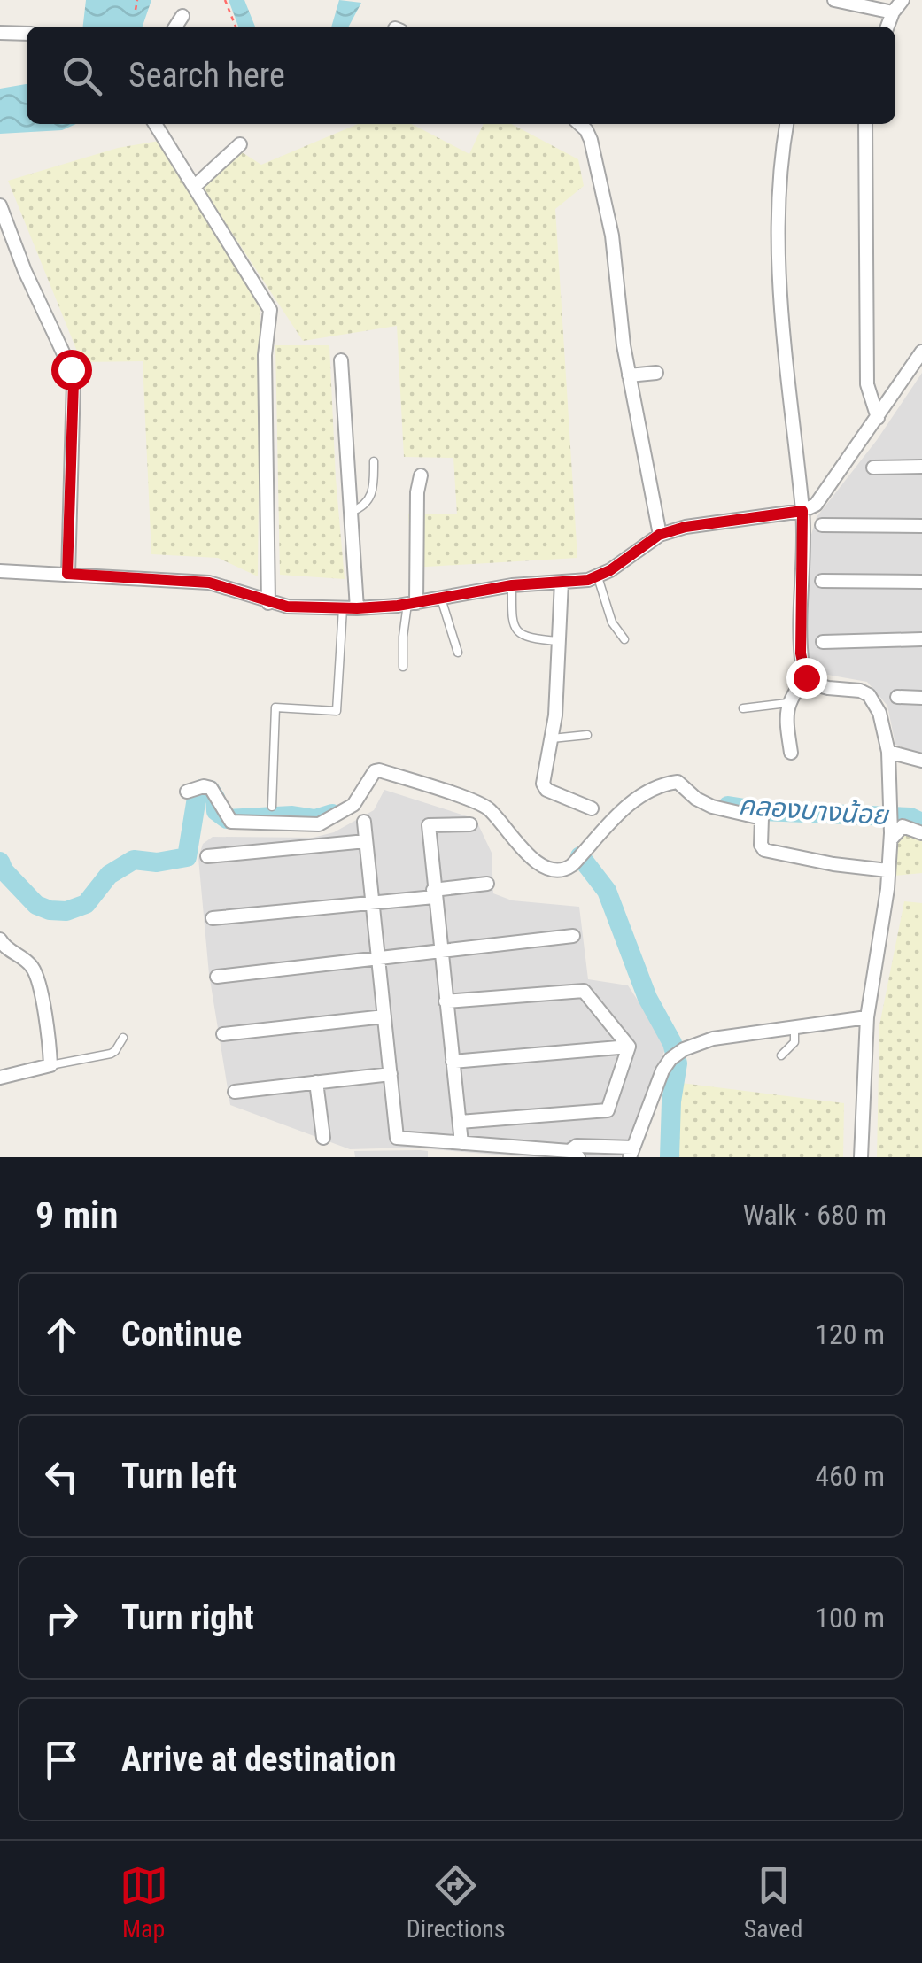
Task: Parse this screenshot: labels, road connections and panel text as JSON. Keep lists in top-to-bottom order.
{
  "water": ["คลองบางน้อย"],
  "page": {
    "search": "Search here",
    "heading": ["9 min", "Walk · 680 m"],
    "list": [
      ["Continue", "120 m"],
      ["Turn left", "460 m"],
      ["Turn right", "100 m"],
      "Arrive at destination"
    ],
    "nav": ["Map", "Directions", "Saved"]
  }
}
